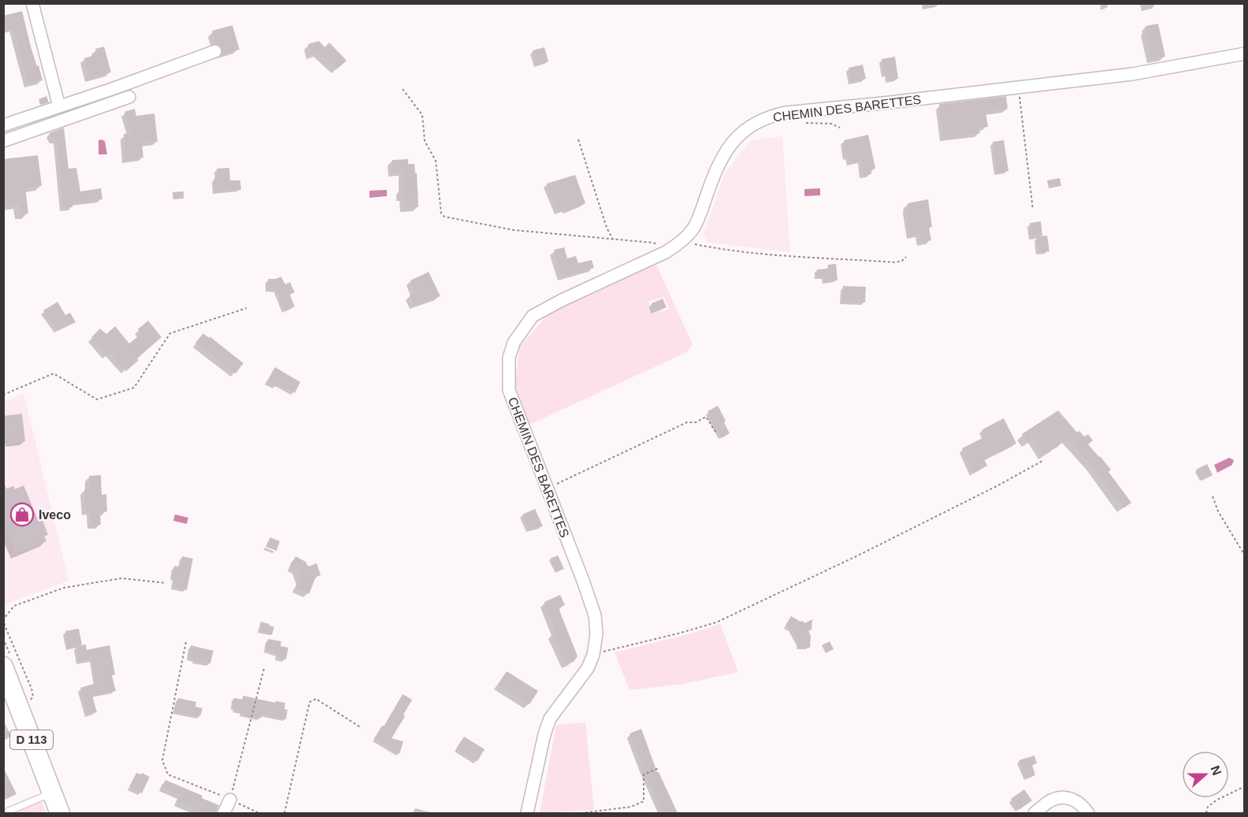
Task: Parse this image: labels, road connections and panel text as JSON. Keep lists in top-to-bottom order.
{
  "streets": {
    "main road": ["D 113"],
    "street": ["CHEMIN DES BARETTES"]
  },
  "places": {
    "shop": ["Iveco"]
  },
  "north": "right"
}
